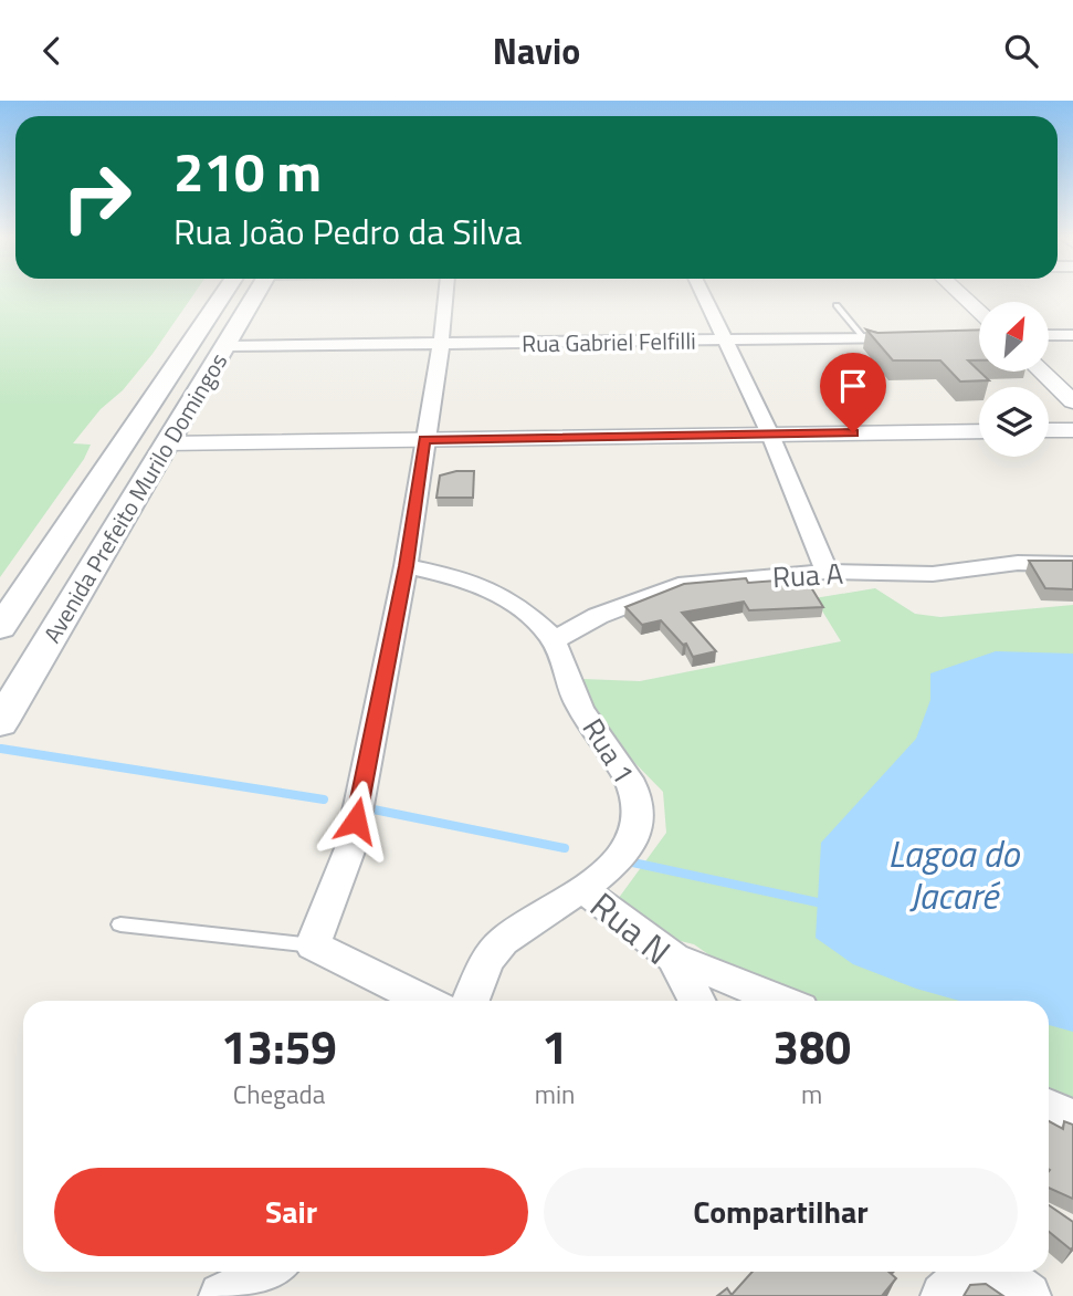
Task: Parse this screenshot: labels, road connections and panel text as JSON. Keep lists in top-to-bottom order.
{
  "streets": {
    "main road": ["Avenida Prefeito Murilo Domingos"],
    "street": [
      "Rua Gabriel Felfilli",
      "Rua A",
      "Rua 1",
      "Rua N"
    ]
  },
  "crossings": [
    ["Rua Gabriel Felfilli", "Avenida Prefeito Murilo Domingos"],
    ["Rua A", "Rua 1"],
    ["Rua 1", "Rua N"]
  ],
  "water": ["Lagoa do Jacaré"],
  "north": "top right",
  "page": {
    "header": "Navio",
    "turn": ["210 m", "Rua João Pedro da Silva"],
    "eta": [
      "13:59",
      "Chegada",
      "1",
      "min",
      "380",
      "m"
    ],
    "buttons": ["Sair", "Compartilhar"]
  }
}
